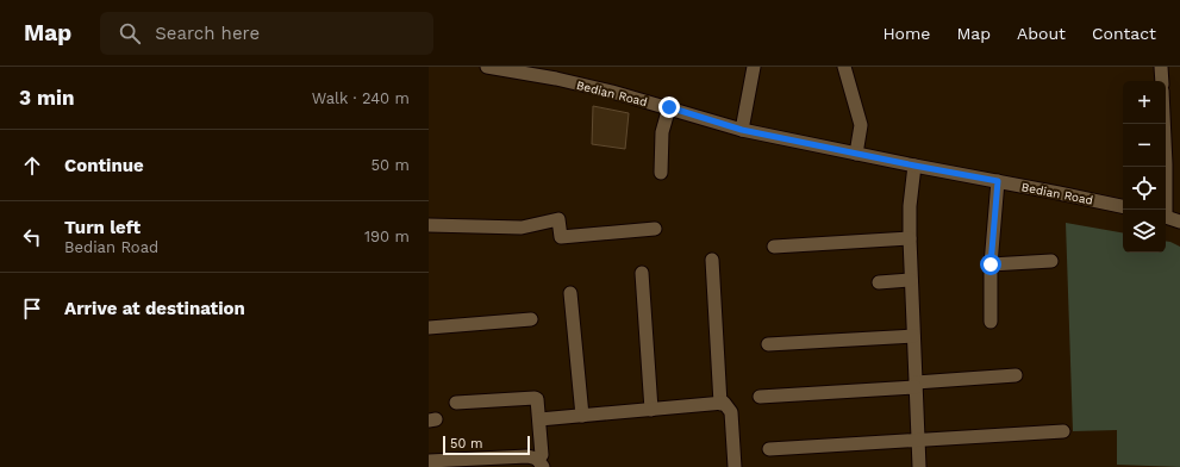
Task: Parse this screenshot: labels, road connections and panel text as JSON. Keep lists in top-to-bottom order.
{
  "streets": {
    "street": ["Bedian Road"]
  },
  "scale_bar": "50 m",
  "page": {
    "header": "Map",
    "search": "Search here",
    "nav": [
      "Home",
      "Map",
      "About",
      "Contact"
    ],
    "heading": ["3 min", "Walk · 240 m"],
    "map_buttons": ["+", "−"],
    "list": [
      ["Continue", "50 m"],
      ["Turn left", "Bedian Road", "190 m"],
      "Arrive at destination"
    ],
    "scale": "50 m"
  }
}
